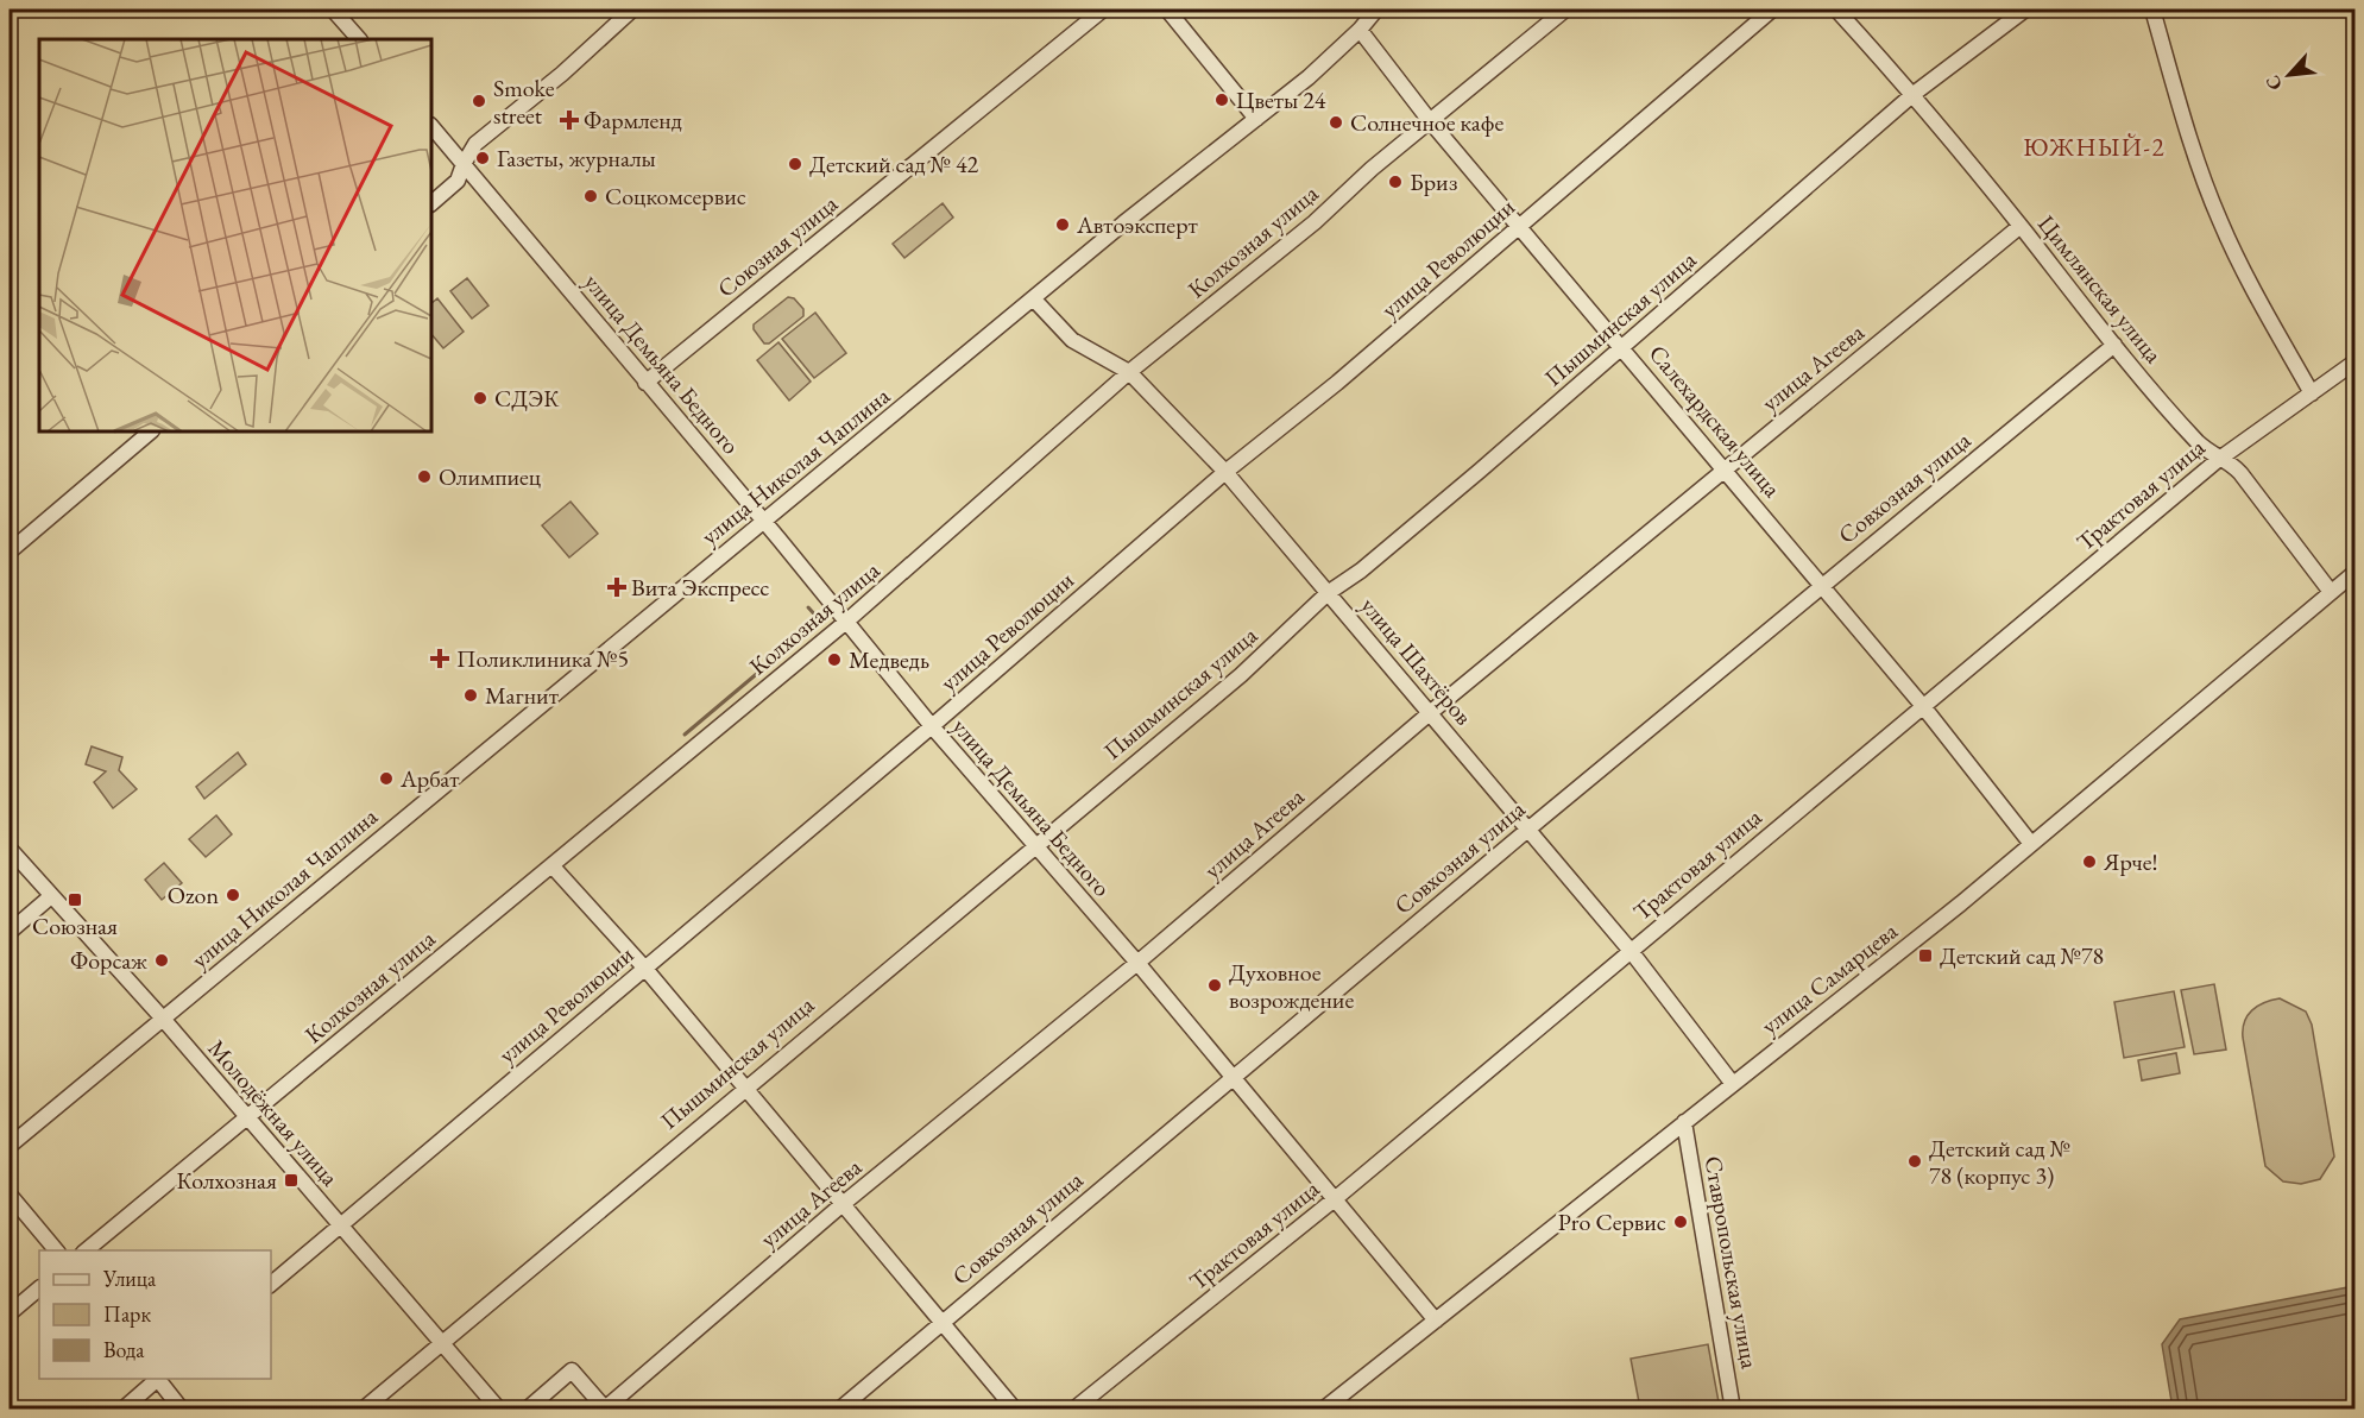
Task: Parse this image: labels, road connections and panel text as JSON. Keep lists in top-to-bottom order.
{
  "streets": {
    "street": [
      "Колхозная улица",
      "Союзная улица",
      "улица Революции",
      "Цимлянская улица",
      "Пышминская улица",
      "улица Демьяна Бедного",
      "улица Агеева",
      "Салехардская улица",
      "улица Николая Чаплина",
      "Совхозная улица",
      "Трактовая улица",
      "улица Шахтёров",
      "улица Самарцева",
      "Молодёжная улица",
      "Ставропольская улица"
    ]
  },
  "crossings": [
    ["Колхозная улица", "улица Демьяна Бедного"],
    ["Колхозная улица", "Салехардская улица"],
    ["Колхозная улица", "улица Шахтёров"],
    ["Колхозная улица", "Молодёжная улица"],
    ["Союзная улица", "улица Демьяна Бедного"],
    ["улица Революции", "улица Демьяна Бедного"],
    ["улица Революции", "Салехардская улица"],
    ["улица Революции", "улица Шахтёров"],
    ["улица Революции", "Молодёжная улица"],
    ["Цимлянская улица", "Пышминская улица"],
    ["Цимлянская улица", "улица Агеева"],
    ["Цимлянская улица", "Совхозная улица"],
    ["Цимлянская улица", "Трактовая улица"],
    ["Цимлянская улица", "улица Самарцева"],
    ["Пышминская улица", "улица Демьяна Бедного"],
    ["Пышминская улица", "Салехардская улица"],
    ["Пышминская улица", "улица Шахтёров"],
    ["Пышминская улица", "Молодёжная улица"],
    ["улица Демьяна Бедного", "улица Агеева"],
    ["улица Демьяна Бедного", "улица Николая Чаплина"],
    ["улица Демьяна Бедного", "Совхозная улица"],
    ["улица Демьяна Бедного", "Трактовая улица"],
    ["улица Демьяна Бедного", "улица Самарцева"],
    ["улица Агеева", "Салехардская улица"],
    ["улица Агеева", "улица Шахтёров"],
    ["Салехардская улица", "улица Николая Чаплина"],
    ["Салехардская улица", "Совхозная улица"],
    ["Салехардская улица", "Трактовая улица"],
    ["Салехардская улица", "улица Самарцева"],
    ["улица Николая Чаплина", "улица Шахтёров"],
    ["улица Николая Чаплина", "Молодёжная улица"],
    ["Совхозная улица", "улица Шахтёров"],
    ["Трактовая улица", "улица Шахтёров"],
    ["улица Шахтёров", "улица Самарцева"],
    ["улица Самарцева", "Ставропольская улица"]
  ],
  "districts": ["ЮЖНЫЙ-2"],
  "places": {
    "other": [
      "Цветы 24",
      "Smoke street",
      "Солнечное кафе",
      "Газеты, журналы",
      "Детский сад № 42",
      "Бриз",
      "Соцкомсервис",
      "Автоэксперт",
      "СДЭК",
      "Олимпиец",
      "Медведь",
      "Магнит",
      "Арбат",
      "Ярче!",
      "Ozon",
      "Форсаж",
      "Духовное возрождение",
      "Детский сад № 78 (корпус 3)",
      "Pro Сервис"
    ],
    "health": ["Фармленд", "Вита Экспресс", "Поликлиника №5"],
    "transit": ["Союзная", "Детский сад №78", "Колхозная"]
  },
  "legend": ["Улица", "Парк", "Вода"],
  "north": "bottom left"
}
